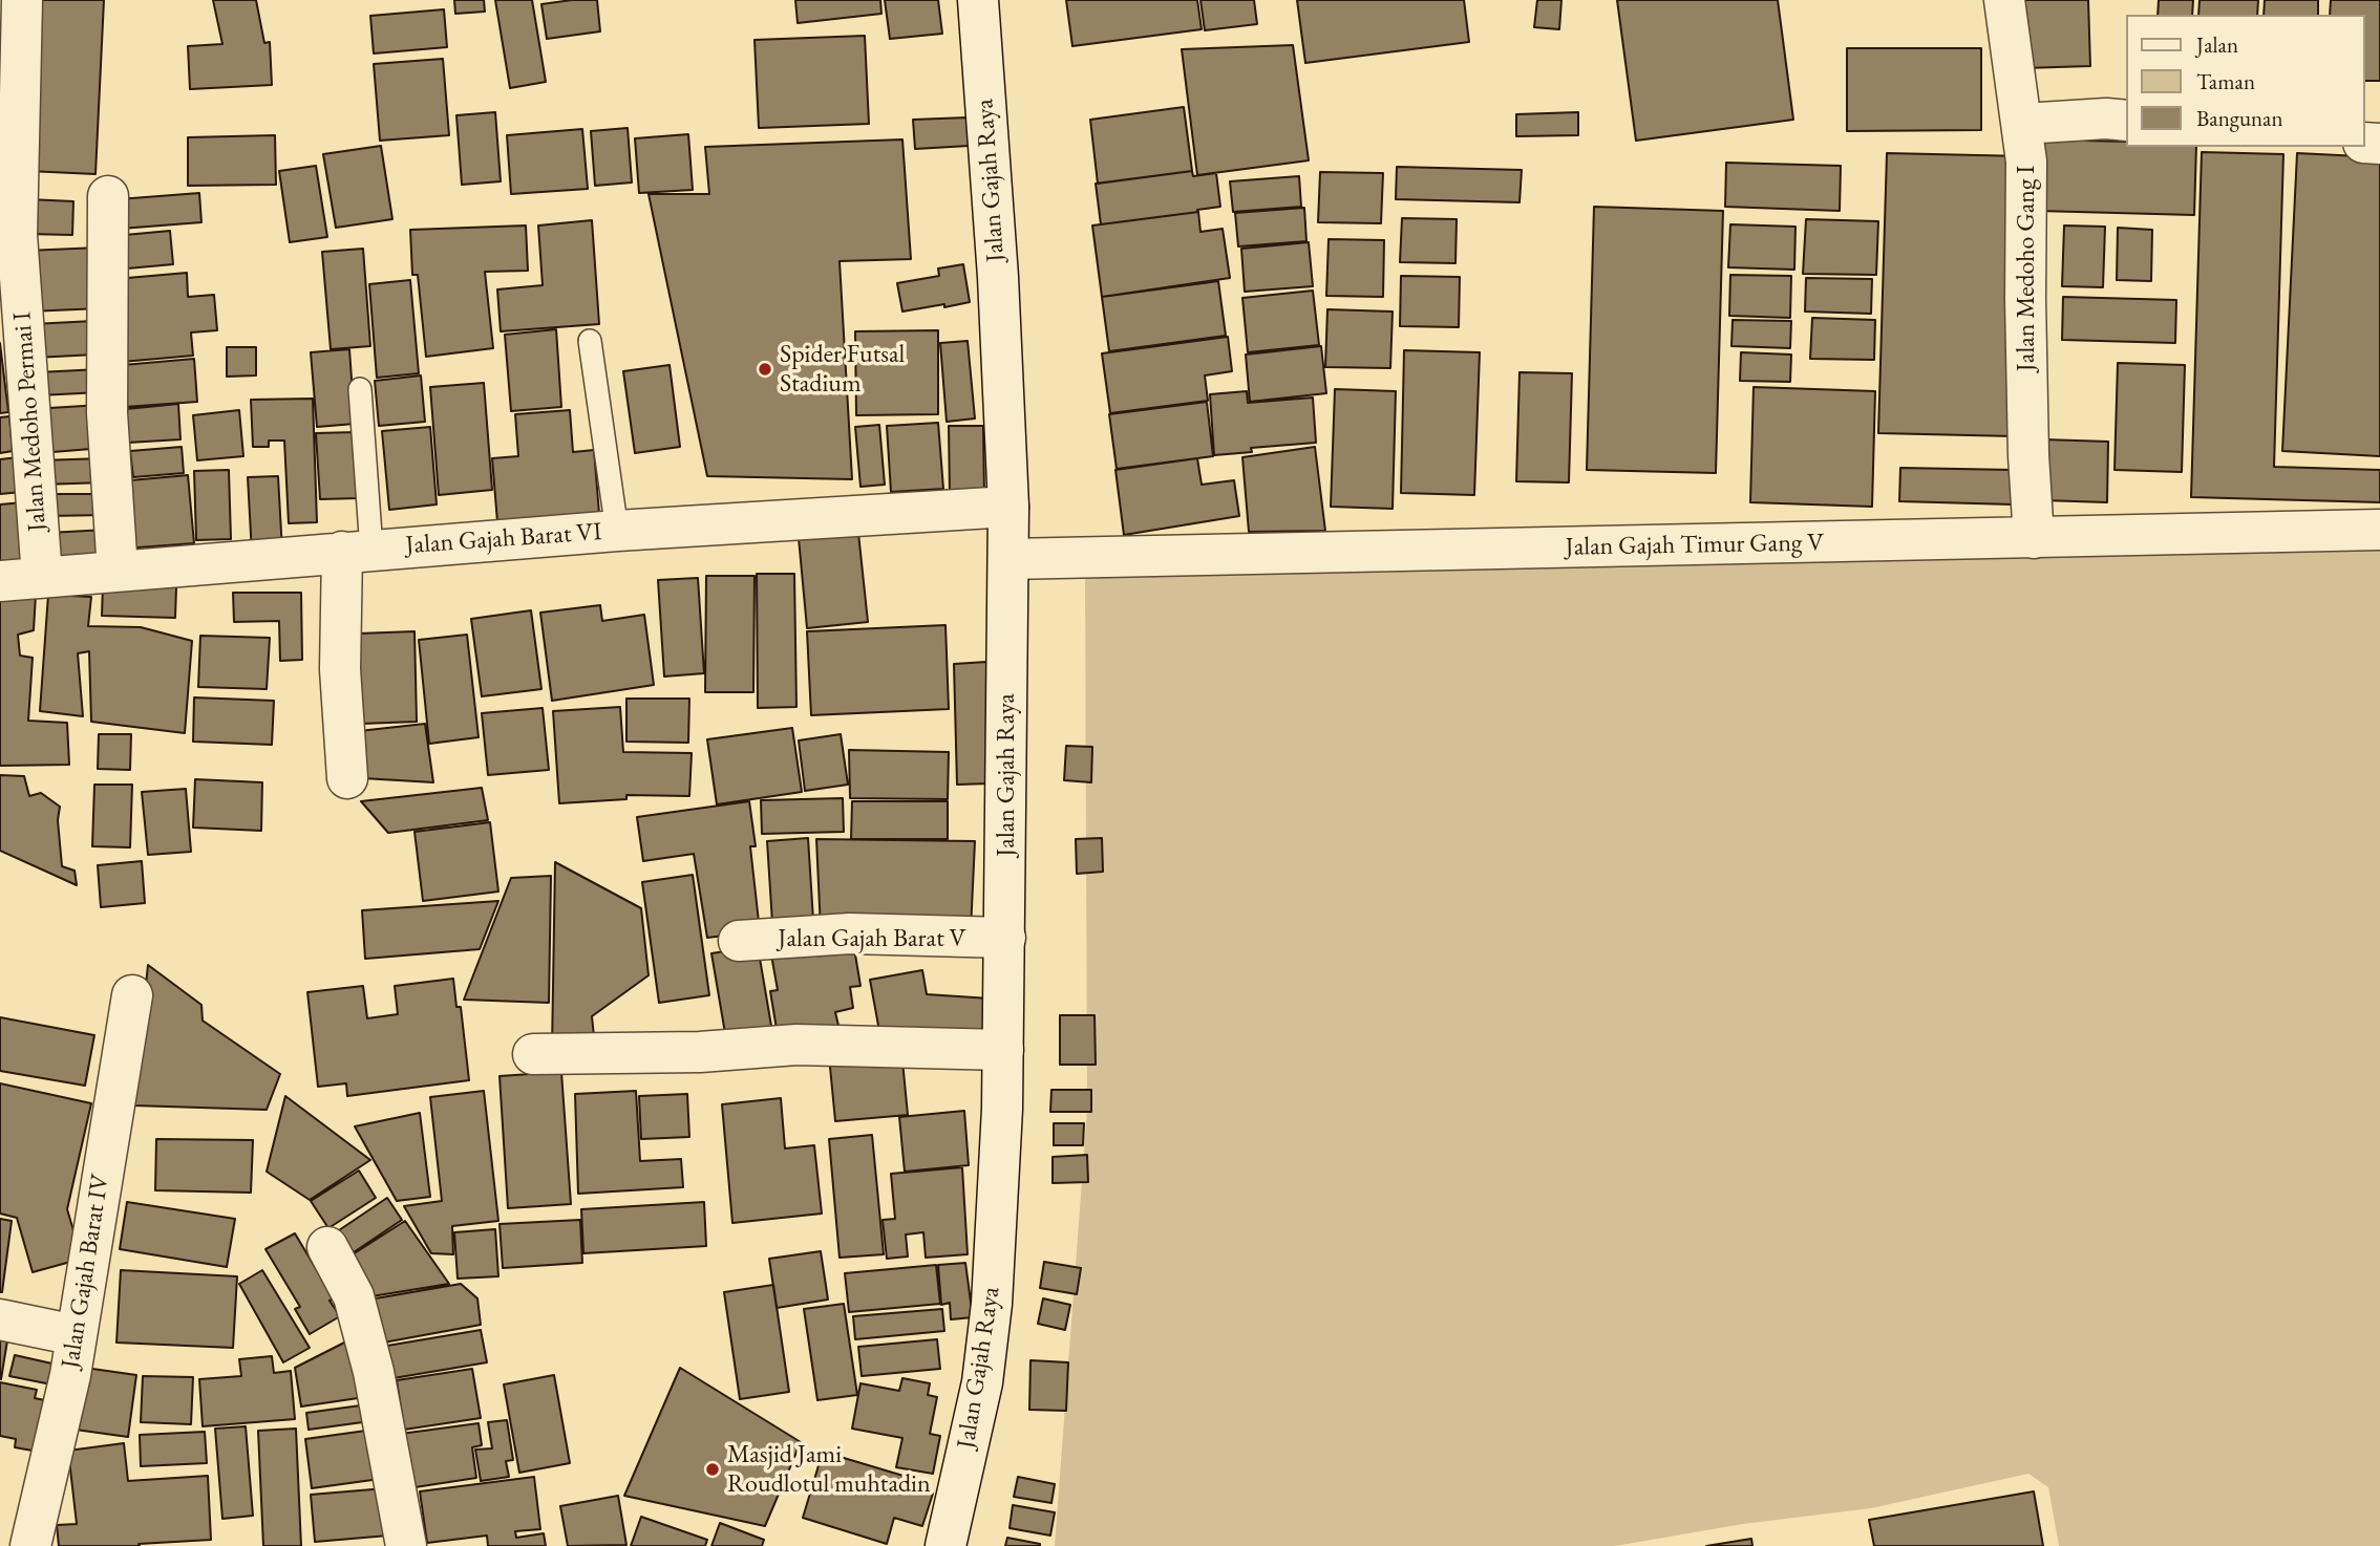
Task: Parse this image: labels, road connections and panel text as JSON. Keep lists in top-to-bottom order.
{
  "streets": {
    "street": [
      "Jalan Gajah Raya",
      "Jalan Medoho Gang I",
      "Jalan Medoho Permai I",
      "Jalan Gajah Barat VI",
      "Jalan Gajah Timur Gang V",
      "Jalan Gajah Barat V",
      "Jalan Gajah Barat IV"
    ]
  },
  "crossings": [
    ["Jalan Gajah Raya", "Jalan Gajah Barat VI"],
    ["Jalan Gajah Raya", "Jalan Gajah Timur Gang V"],
    ["Jalan Gajah Raya", "Jalan Gajah Barat V"],
    ["Jalan Medoho Gang I", "Jalan Gajah Timur Gang V"],
    ["Jalan Medoho Permai I", "Jalan Gajah Barat VI"]
  ],
  "places": ["Spider Futsal Stadium", "Masjid Jami Roudlotul muhtadin"],
  "legend": ["Jalan", "Taman", "Bangunan"]
}
